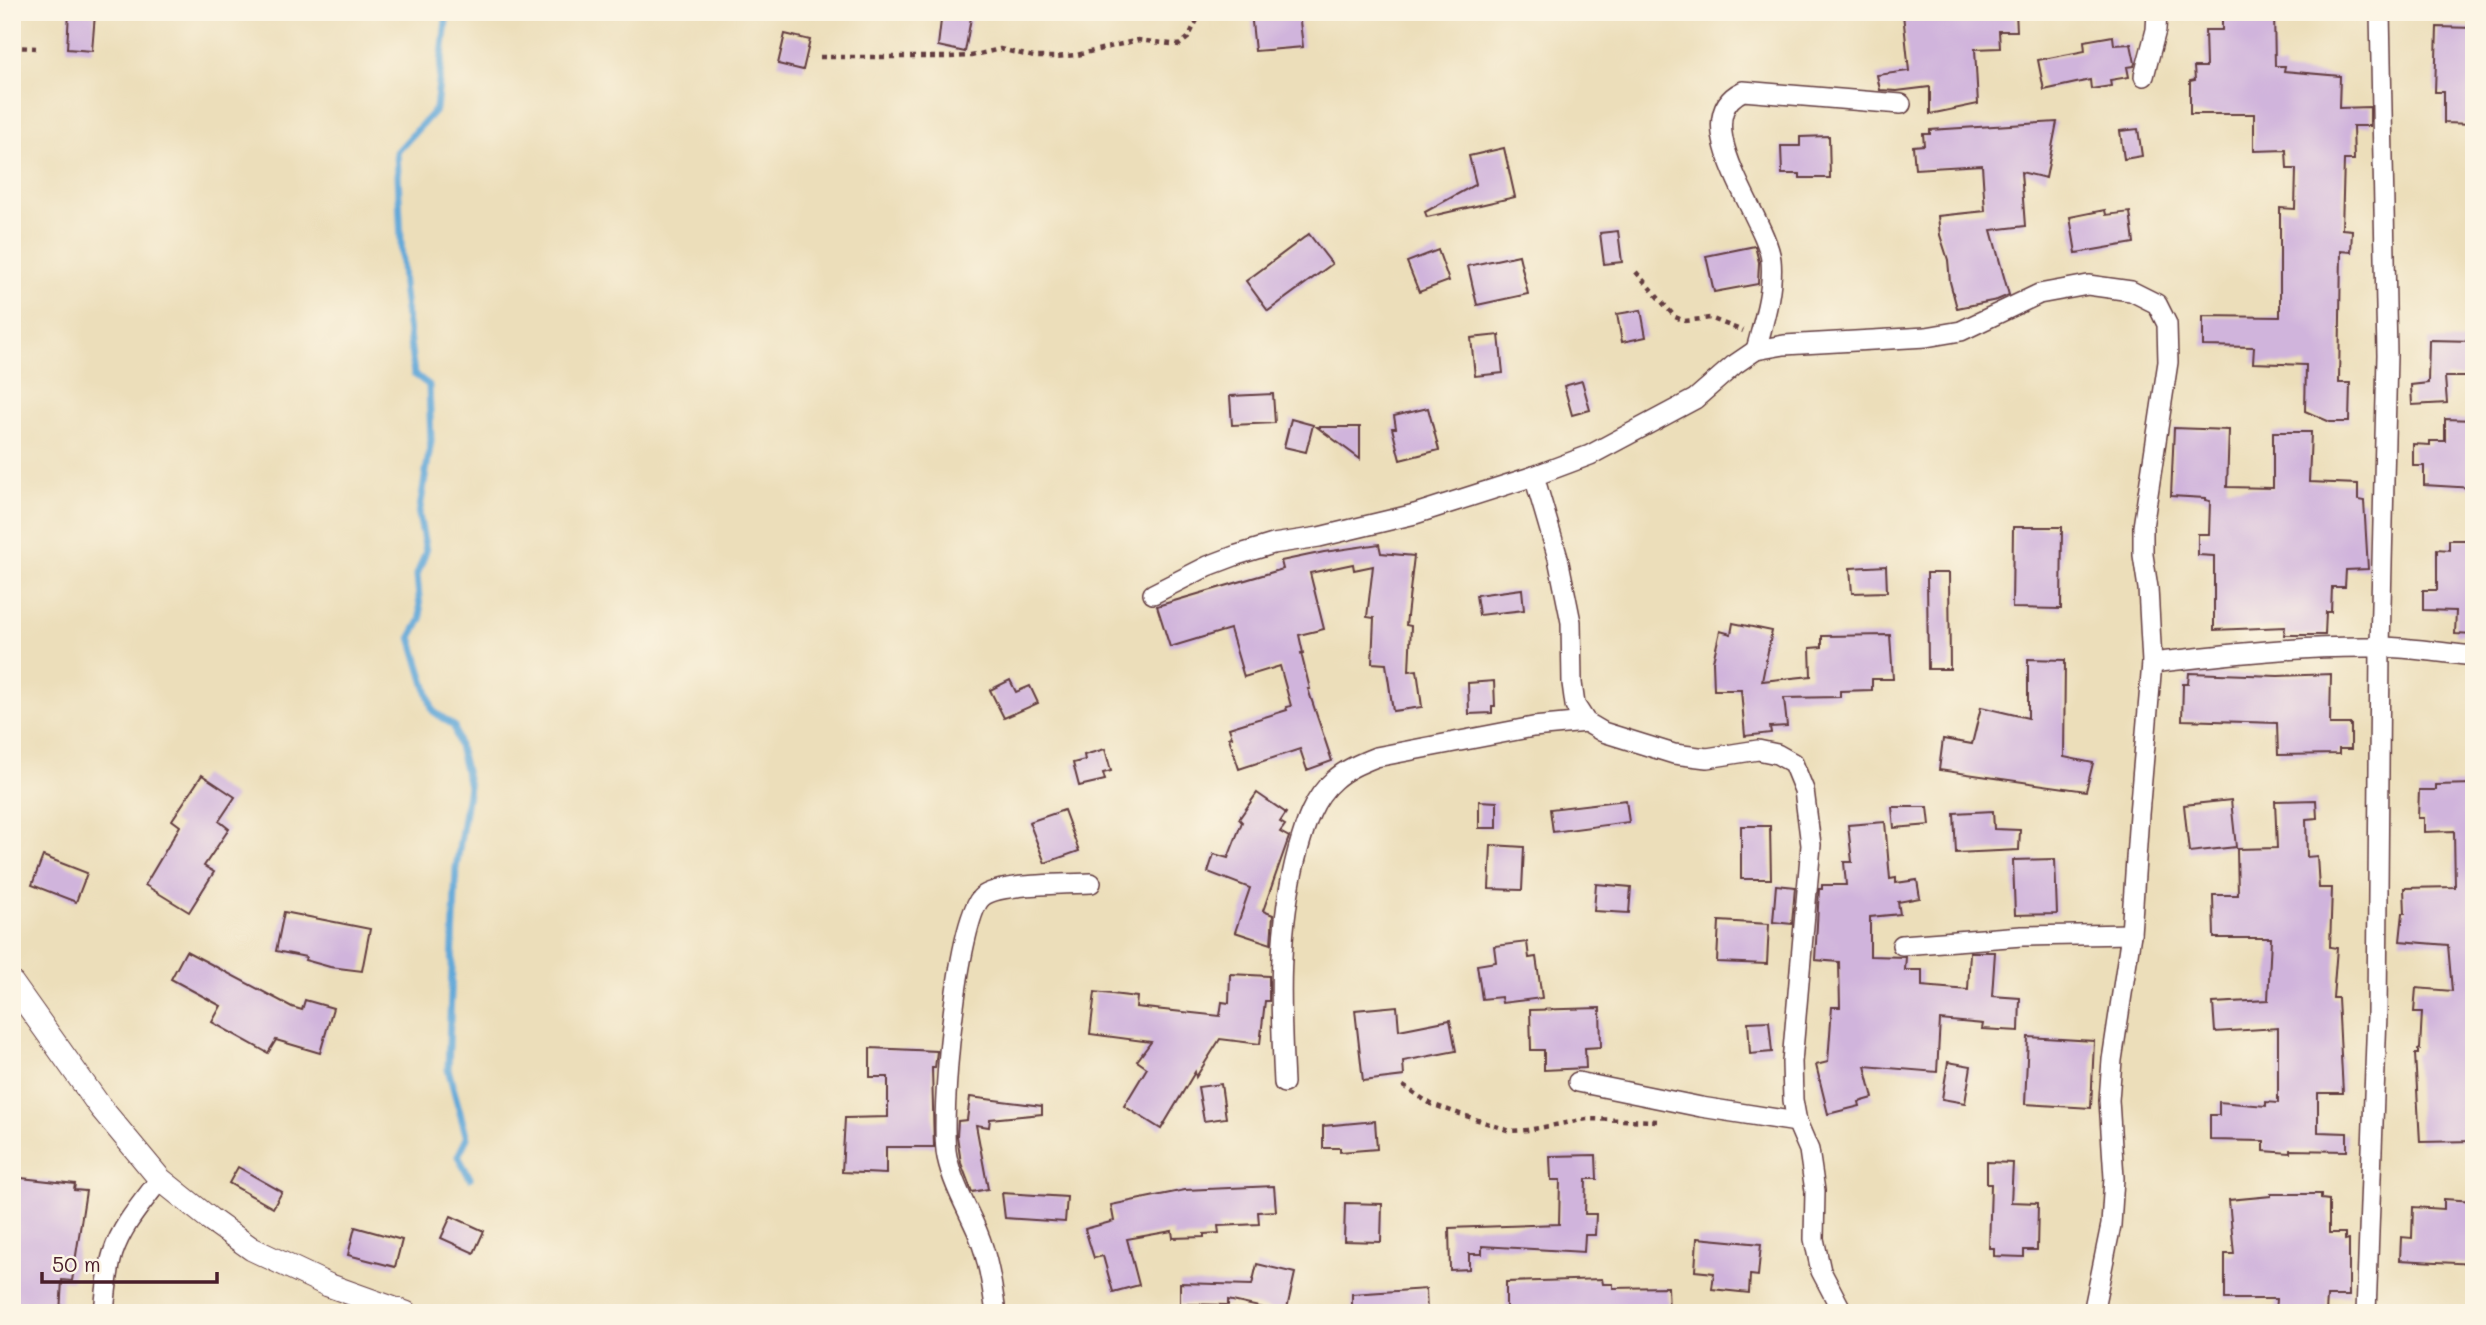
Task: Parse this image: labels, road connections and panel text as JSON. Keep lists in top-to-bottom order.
{
  "scale_bar": "50 m"
}
